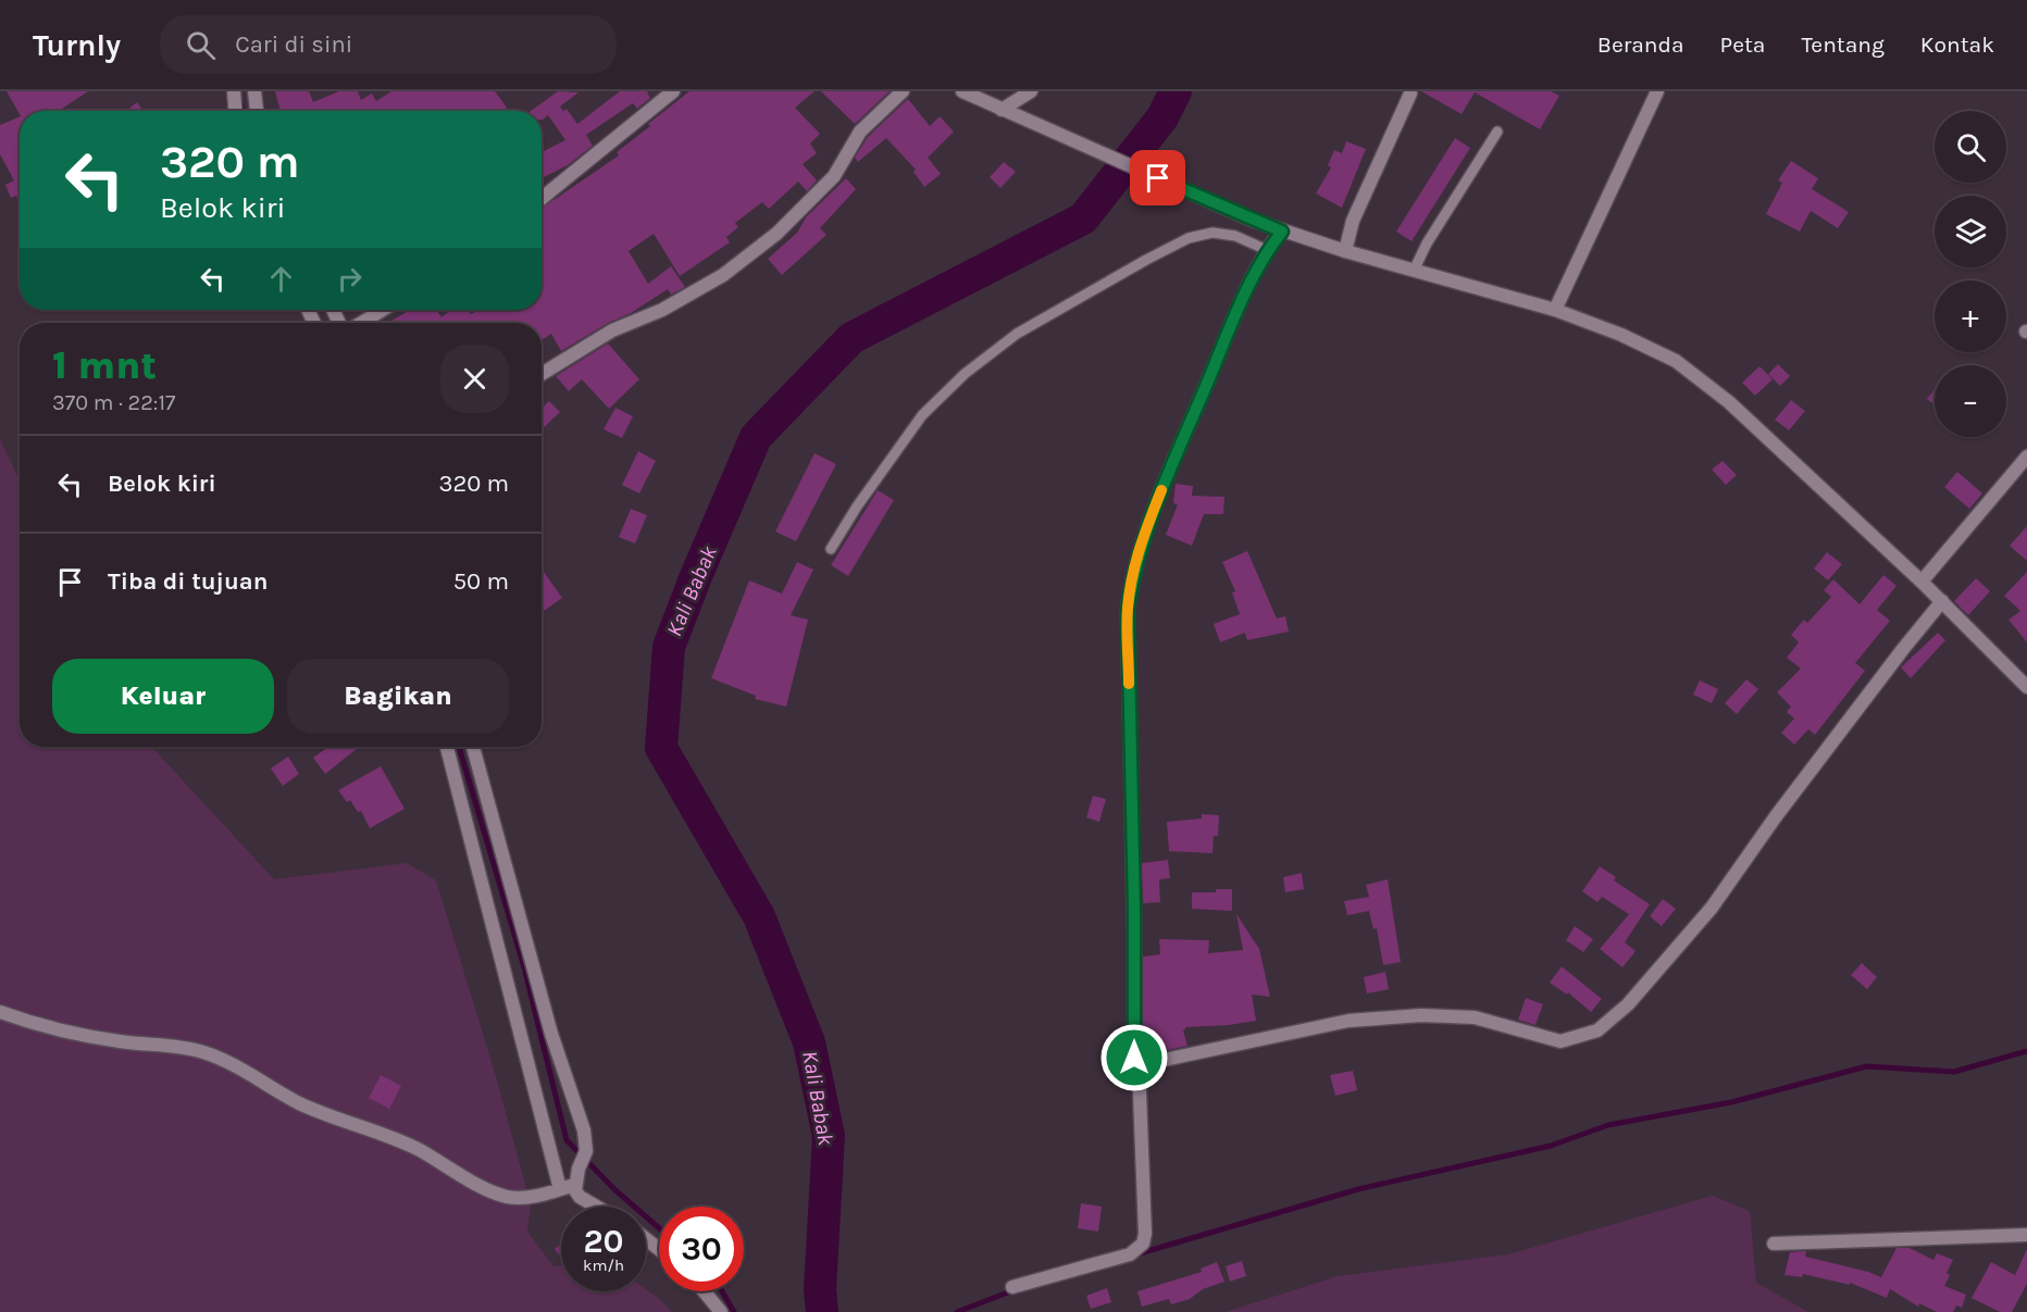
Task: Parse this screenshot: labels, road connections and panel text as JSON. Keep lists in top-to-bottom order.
{
  "water": ["Kali Babak"],
  "page": {
    "header": "Turnly",
    "search": "Cari di sini",
    "nav": [
      "Beranda",
      "Peta",
      "Tentang",
      "Kontak"
    ],
    "map_buttons": ["+", "−"],
    "turn": ["320 m", "Belok kiri"],
    "heading": ["1 mnt", "370 m · 22:17"],
    "list": [
      {
        "name": "Belok kiri",
        "value": "320 m"
      },
      {
        "name": "Tiba di tujuan",
        "value": "50 m"
      }
    ],
    "buttons": ["Keluar", "Bagikan"],
    "speed": "20 km/h",
    "limit": "30"
  }
}
